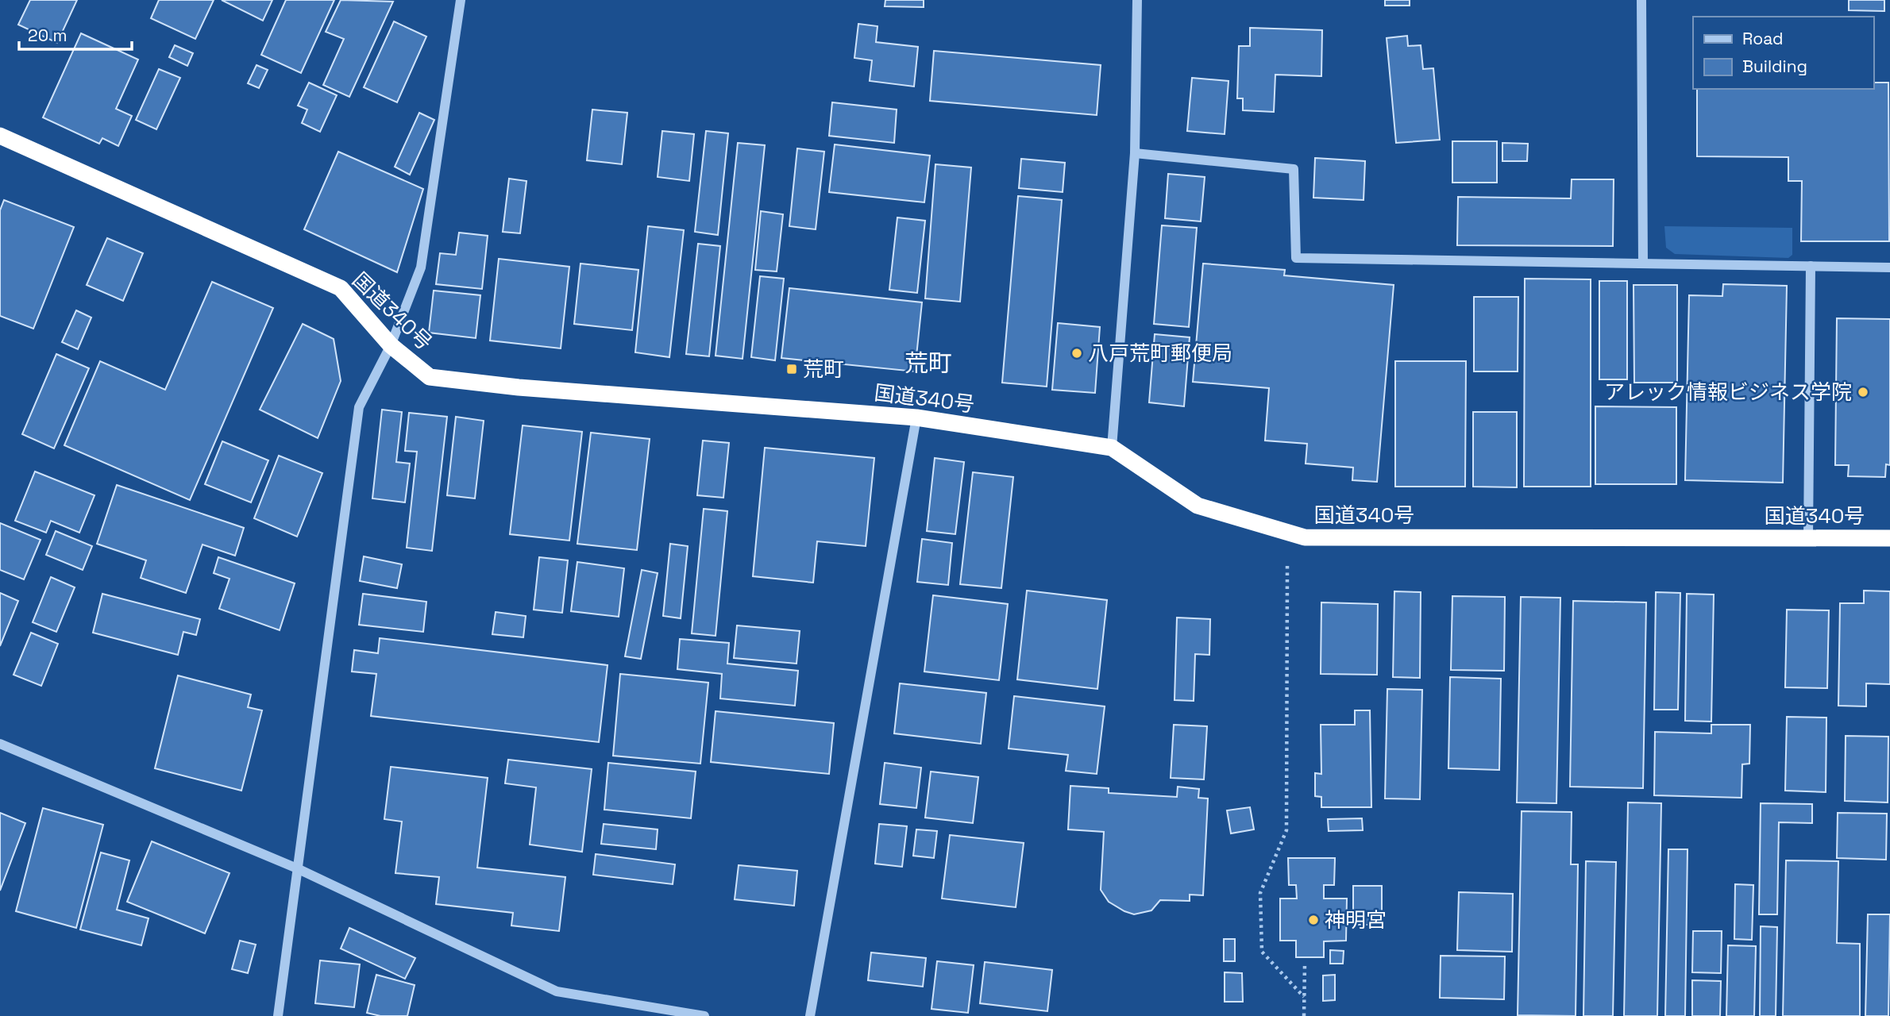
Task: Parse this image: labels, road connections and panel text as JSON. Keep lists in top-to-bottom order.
{
  "streets": {
    "highway": ["国道340号"]
  },
  "districts": ["荒町"],
  "places": {
    "other": ["八戸荒町郵便局", "アレック情報ビジネス学院", "神明宮"],
    "transit": ["荒町"]
  },
  "legend": ["Road", "Building"],
  "scale_bar": "20 m"
}
